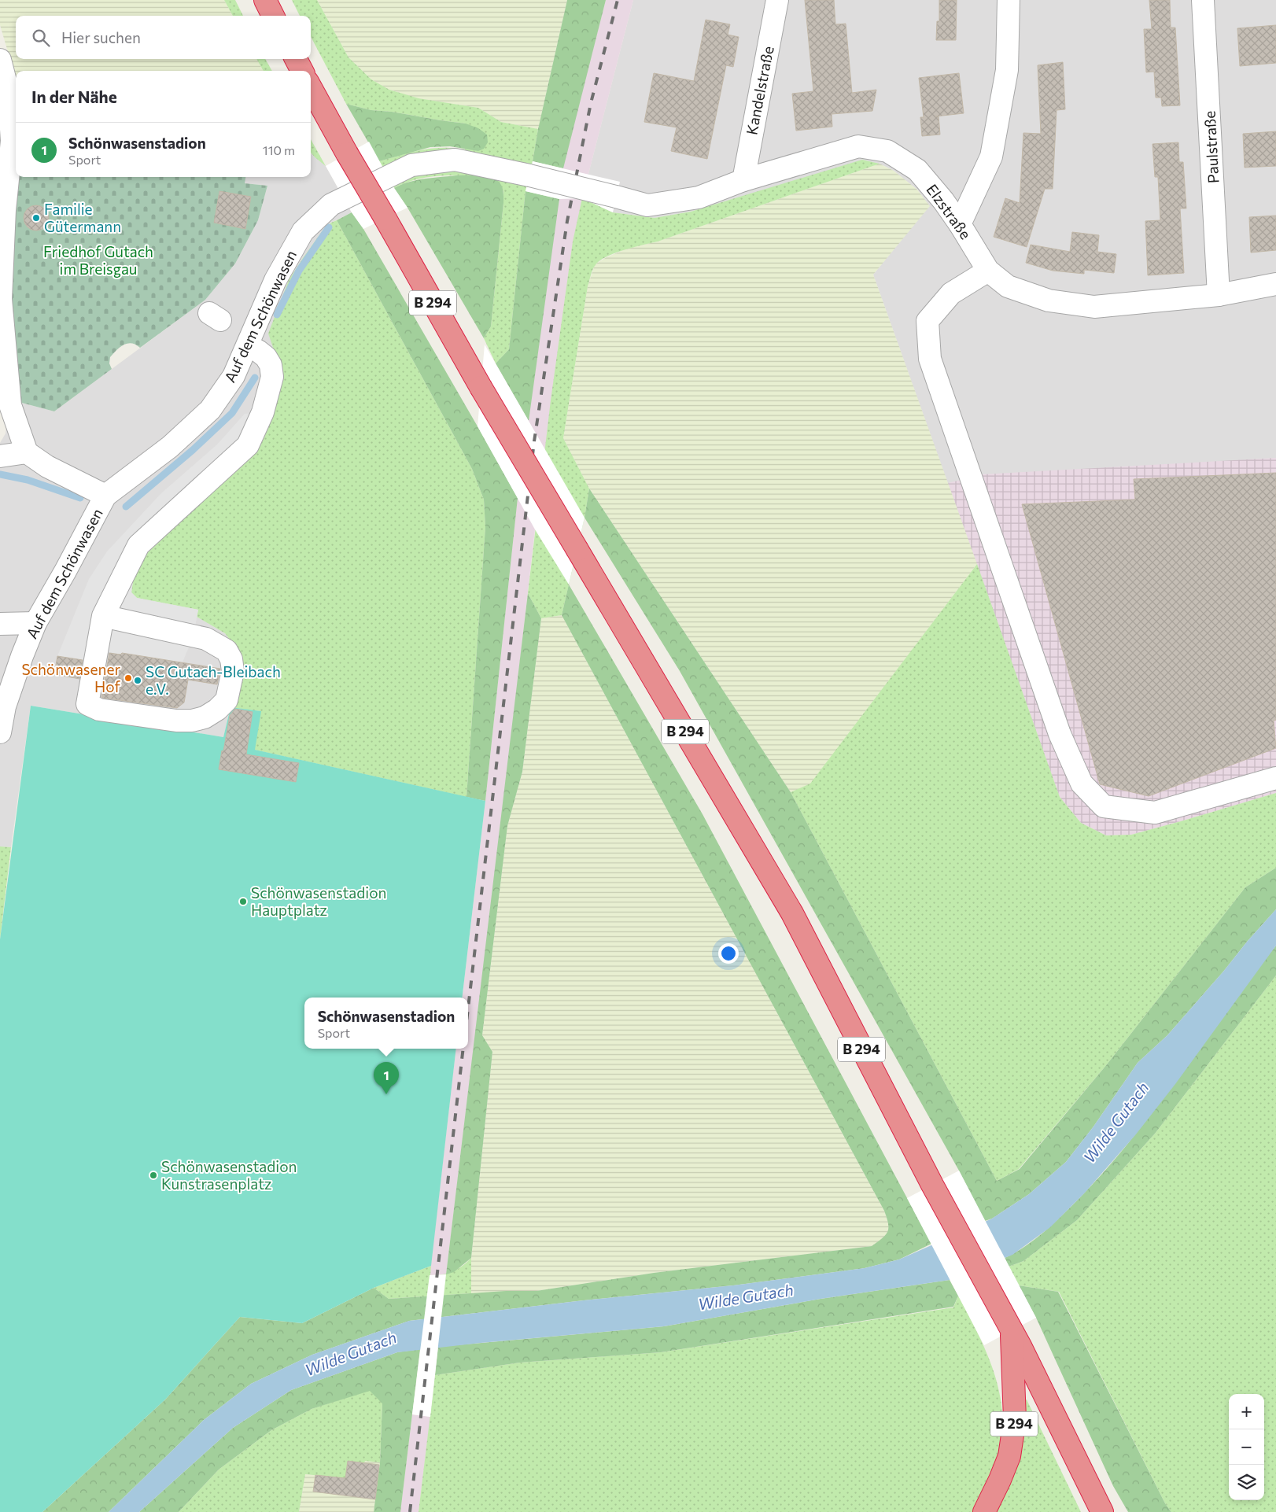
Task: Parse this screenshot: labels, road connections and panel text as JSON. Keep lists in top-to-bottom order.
{
  "streets": {
    "highway": ["B 294"],
    "street": [
      "Kandelstraße",
      "Paulstraße",
      "Elzstraße",
      "Auf dem Schönwasen"
    ]
  },
  "crossings": [
    ["Kandelstraße", "Elzstraße"],
    ["Paulstraße", "Elzstraße"],
    ["Elzstraße", "Auf dem Schönwasen"]
  ],
  "water": ["Wilde Gutach"],
  "parks": ["Friedhof Gutach im Breisgau"],
  "places": [
    "Familie Gütermann",
    "Schönwasener Hof",
    "SC Gutach-Bleibach e.V.",
    "Schönwasenstadion Hauptplatz",
    "Schönwasenstadion Kunstrasenplatz"
  ],
  "page": {
    "search": "Hier suchen",
    "heading": "In der Nähe",
    "list": [
      {
        "mark": "1",
        "name": "Schönwasenstadion",
        "note": "Sport",
        "value": "110 m"
      }
    ],
    "popup": ["Schönwasenstadion", "Sport"],
    "pins": "1",
    "map_buttons": ["+", "−"]
  }
}
